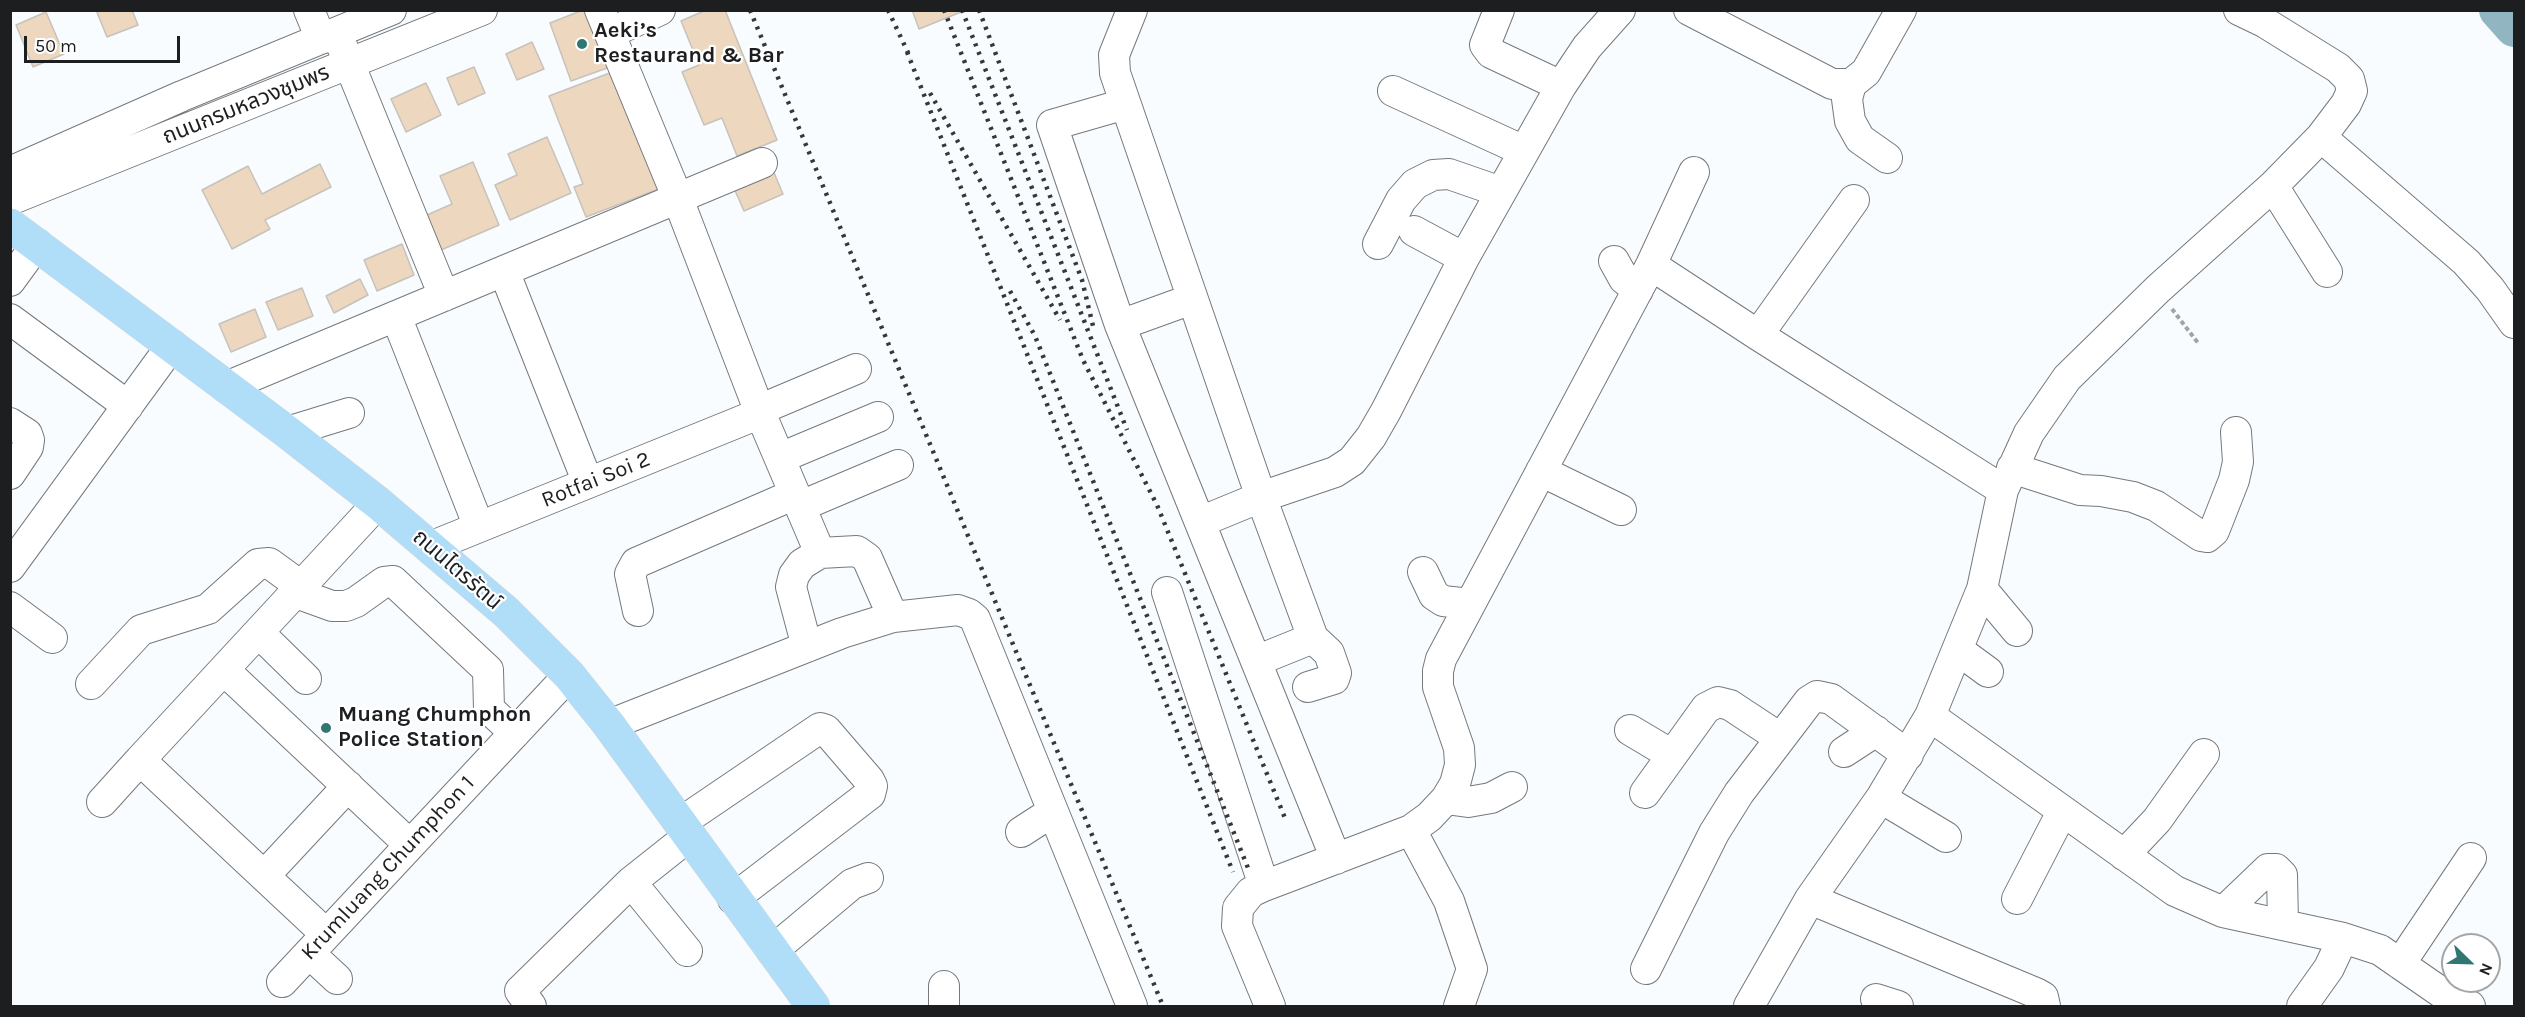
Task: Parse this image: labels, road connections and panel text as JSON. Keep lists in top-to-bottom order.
{
  "streets": {
    "main road": ["ถนนไตรรัตน์"],
    "street": ["ถนนกรมหลวงชุมพร", "Rotfai Soi 2", "Krumluang Chumphon 1"]
  },
  "crossings": [
    ["Rotfai Soi 2", "ถนนไตรรัตน์"],
    ["ถนนไตรรัตน์", "Krumluang Chumphon 1"]
  ],
  "places": ["Aeki’s Restaurand & Bar", "Muang Chumphon Police Station"],
  "scale_bar": "50 m",
  "north": "bottom right"
}
